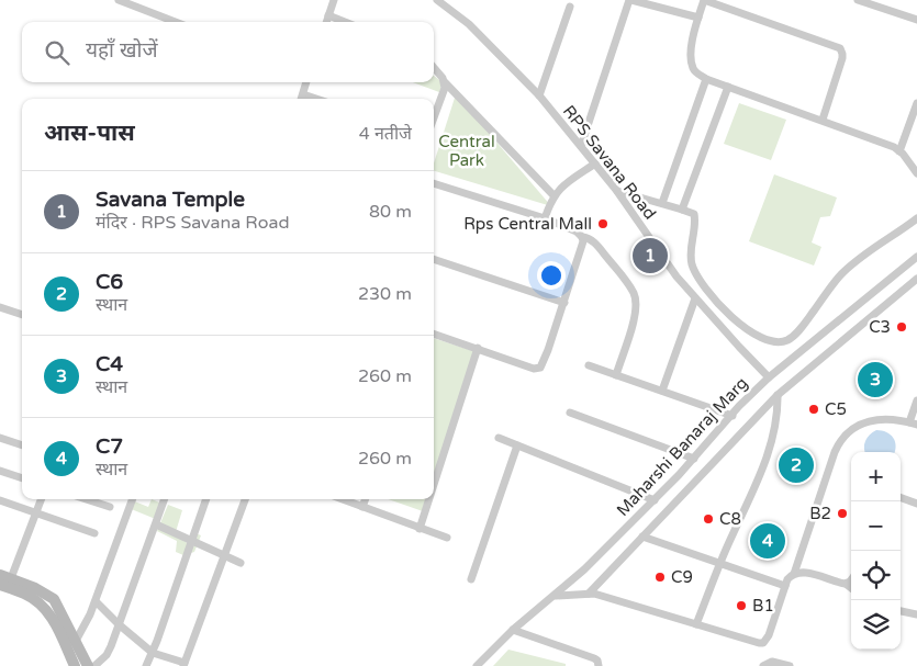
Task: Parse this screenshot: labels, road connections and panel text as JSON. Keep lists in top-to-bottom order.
{
  "streets": {
    "street": ["RPS Savana Road", "Maharshi Banaraj Marg"]
  },
  "crossings": [
    ["RPS Savana Road", "Maharshi Banaraj Marg"]
  ],
  "parks": ["Central Park"],
  "places": [
    "Rps Central Mall",
    "C3",
    "C5",
    "B2",
    "C8",
    "C9",
    "B1"
  ],
  "page": {
    "search": "यहाँ खोजें",
    "heading": ["आस-पास", "4 नतीजे"],
    "list": [
      {
        "mark": "1",
        "name": "Savana Temple",
        "note": "मंदिर · RPS Savana Road",
        "value": "80 m"
      },
      {
        "mark": "2",
        "name": "C6",
        "note": "स्थान",
        "value": "230 m"
      },
      {
        "mark": "3",
        "name": "C4",
        "note": "स्थान",
        "value": "260 m"
      },
      {
        "mark": "4",
        "name": "C7",
        "note": "स्थान",
        "value": "260 m"
      }
    ],
    "pins": [
      "1",
      "3",
      "2",
      "4"
    ],
    "map_buttons": ["+", "−"]
  }
}
